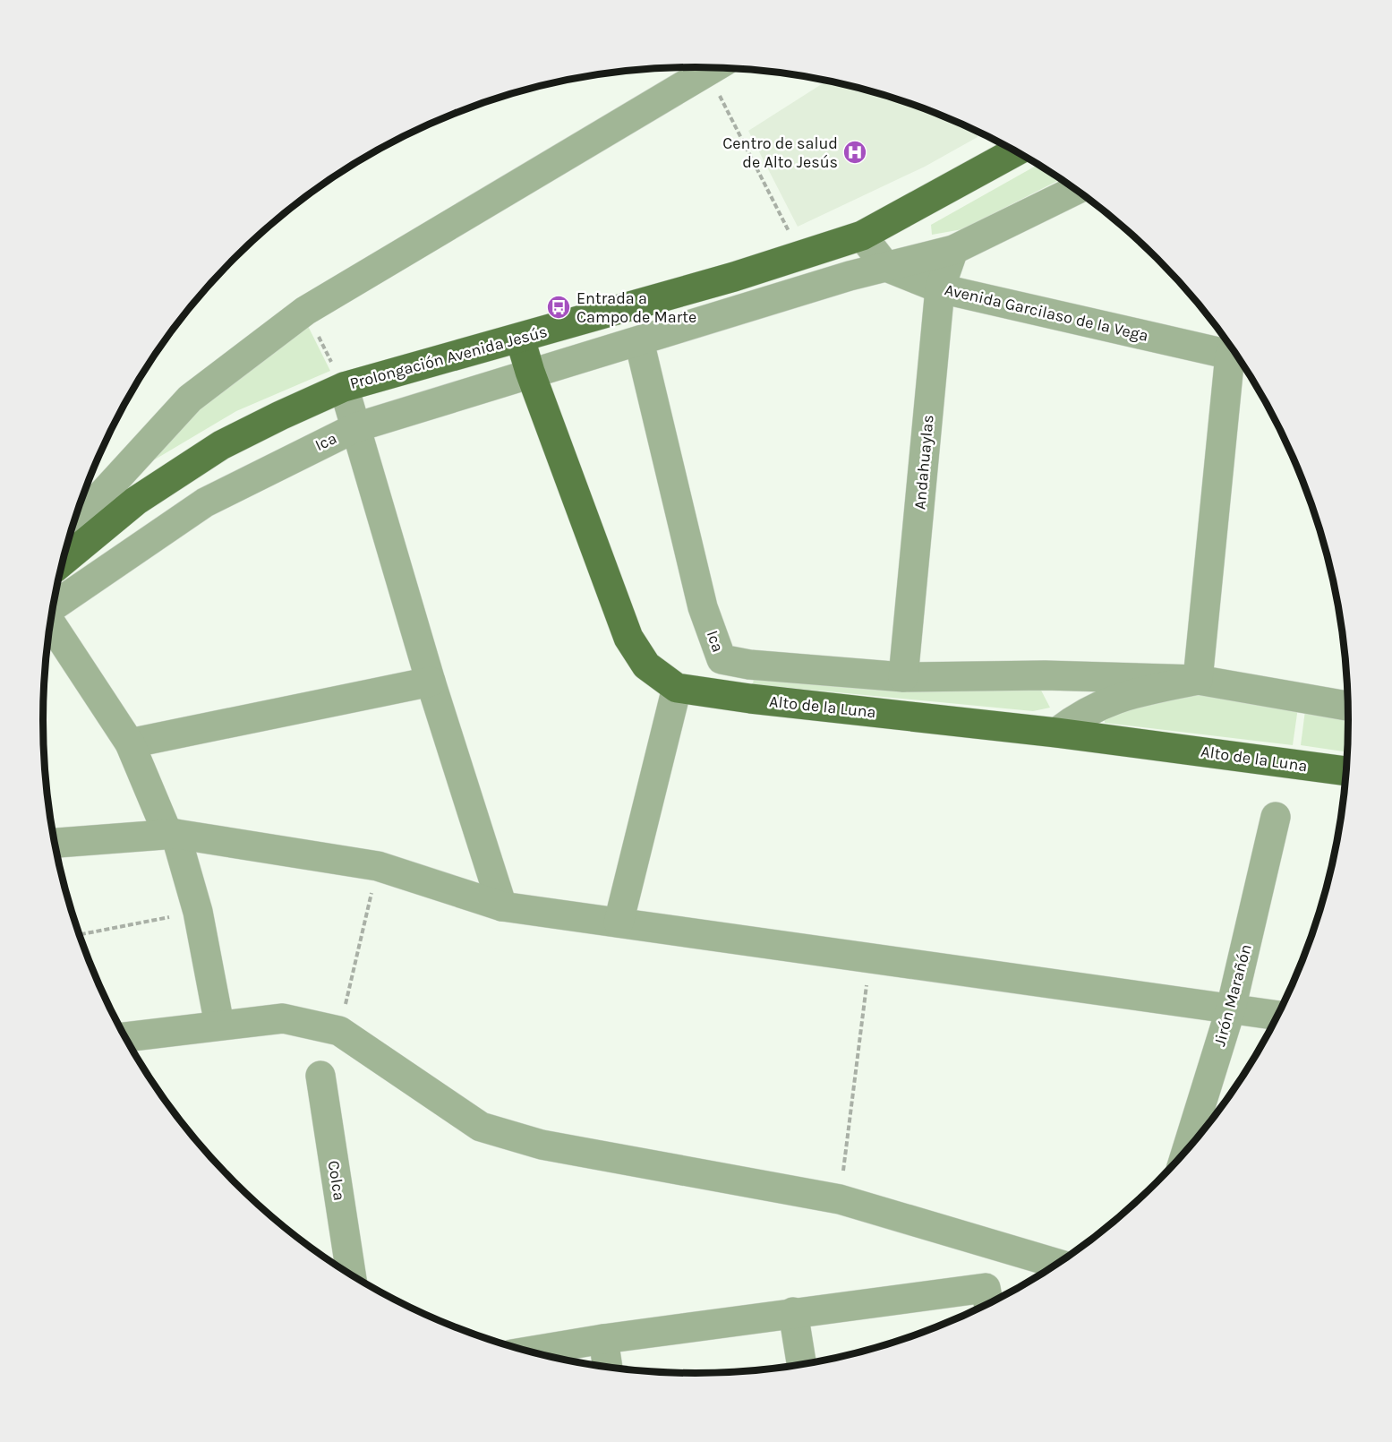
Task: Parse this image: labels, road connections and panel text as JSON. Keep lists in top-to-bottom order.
{
  "streets": {
    "main road": ["Prolongación Avenida Jesús", "Alto de la Luna"],
    "street": [
      "Avenida Garcilaso de la Vega",
      "Ica",
      "Andahuaylas",
      "Jirón Marañón",
      "Colca"
    ]
  },
  "crossings": [
    ["Avenida Garcilaso de la Vega", "Ica"],
    ["Avenida Garcilaso de la Vega", "Andahuaylas"],
    ["Prolongación Avenida Jesús", "Alto de la Luna"],
    ["Ica", "Andahuaylas"],
    ["Ica", "Alto de la Luna"]
  ],
  "places": {
    "hospital": ["Centro de salud de Alto Jesús"],
    "bus stop": ["Entrada a Campo de Marte"]
  }
}
